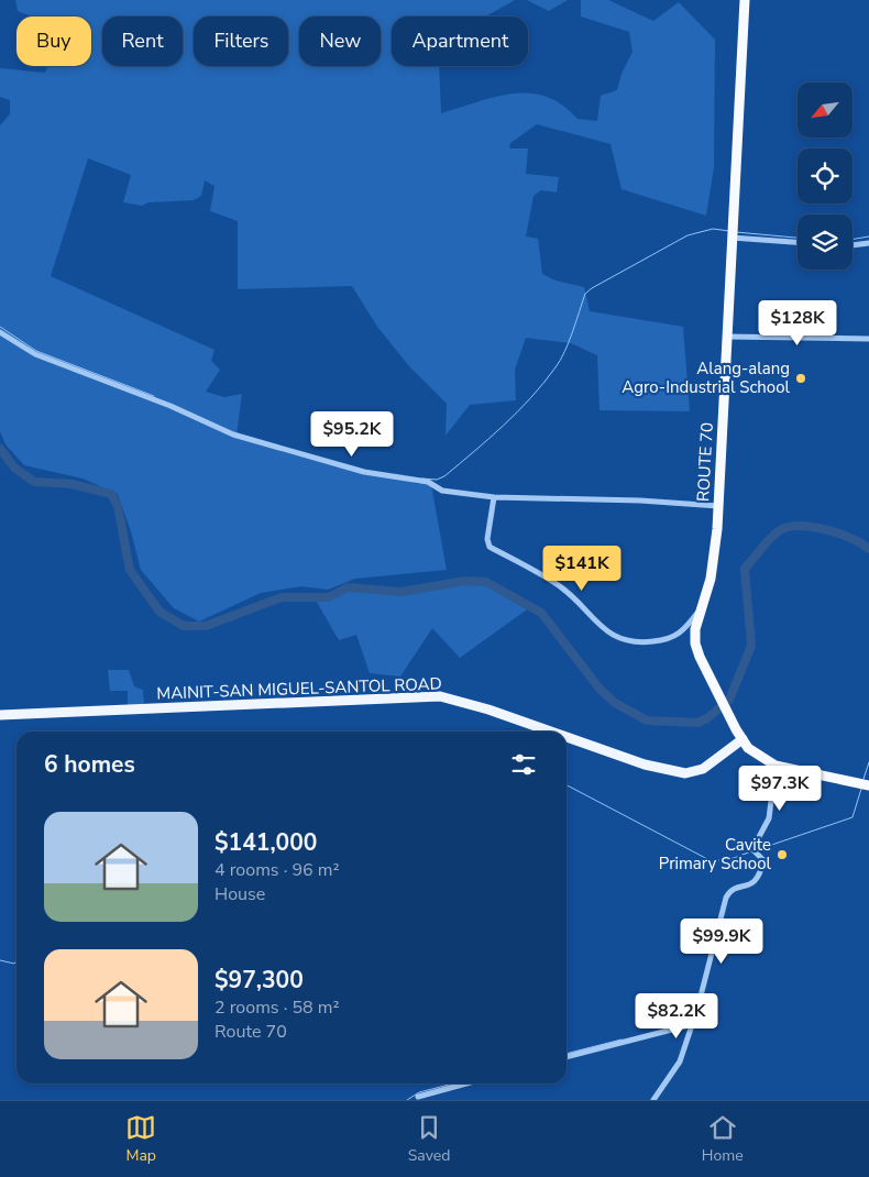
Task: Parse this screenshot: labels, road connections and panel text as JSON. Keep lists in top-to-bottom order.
{
  "streets": {
    "highway": ["ROUTE 70"],
    "main road": ["MAINIT-SAN MIGUEL-SANTOL ROAD"]
  },
  "crossings": [
    ["ROUTE 70", "MAINIT-SAN MIGUEL-SANTOL ROAD"]
  ],
  "places": ["Alang-alang Agro-Industrial School", "Cavite Primary School"],
  "north": "bottom left",
  "page": {
    "chip": [
      "Buy",
      "Rent",
      "Filters",
      "New",
      "Apartment"
    ],
    "price": [
      "$128K",
      "$95.2K",
      "$141K",
      "$97.3K",
      "$99.9K",
      "$82.2K"
    ],
    "heading": "6 homes",
    "list": [
      {
        "name": "$141,000",
        "note": "4 rooms · 96 m² · House"
      },
      {
        "name": "$97,300",
        "note": "2 rooms · 58 m² · Route 70"
      }
    ],
    "tabs": ["Map", "Saved", "Home"]
  }
}
